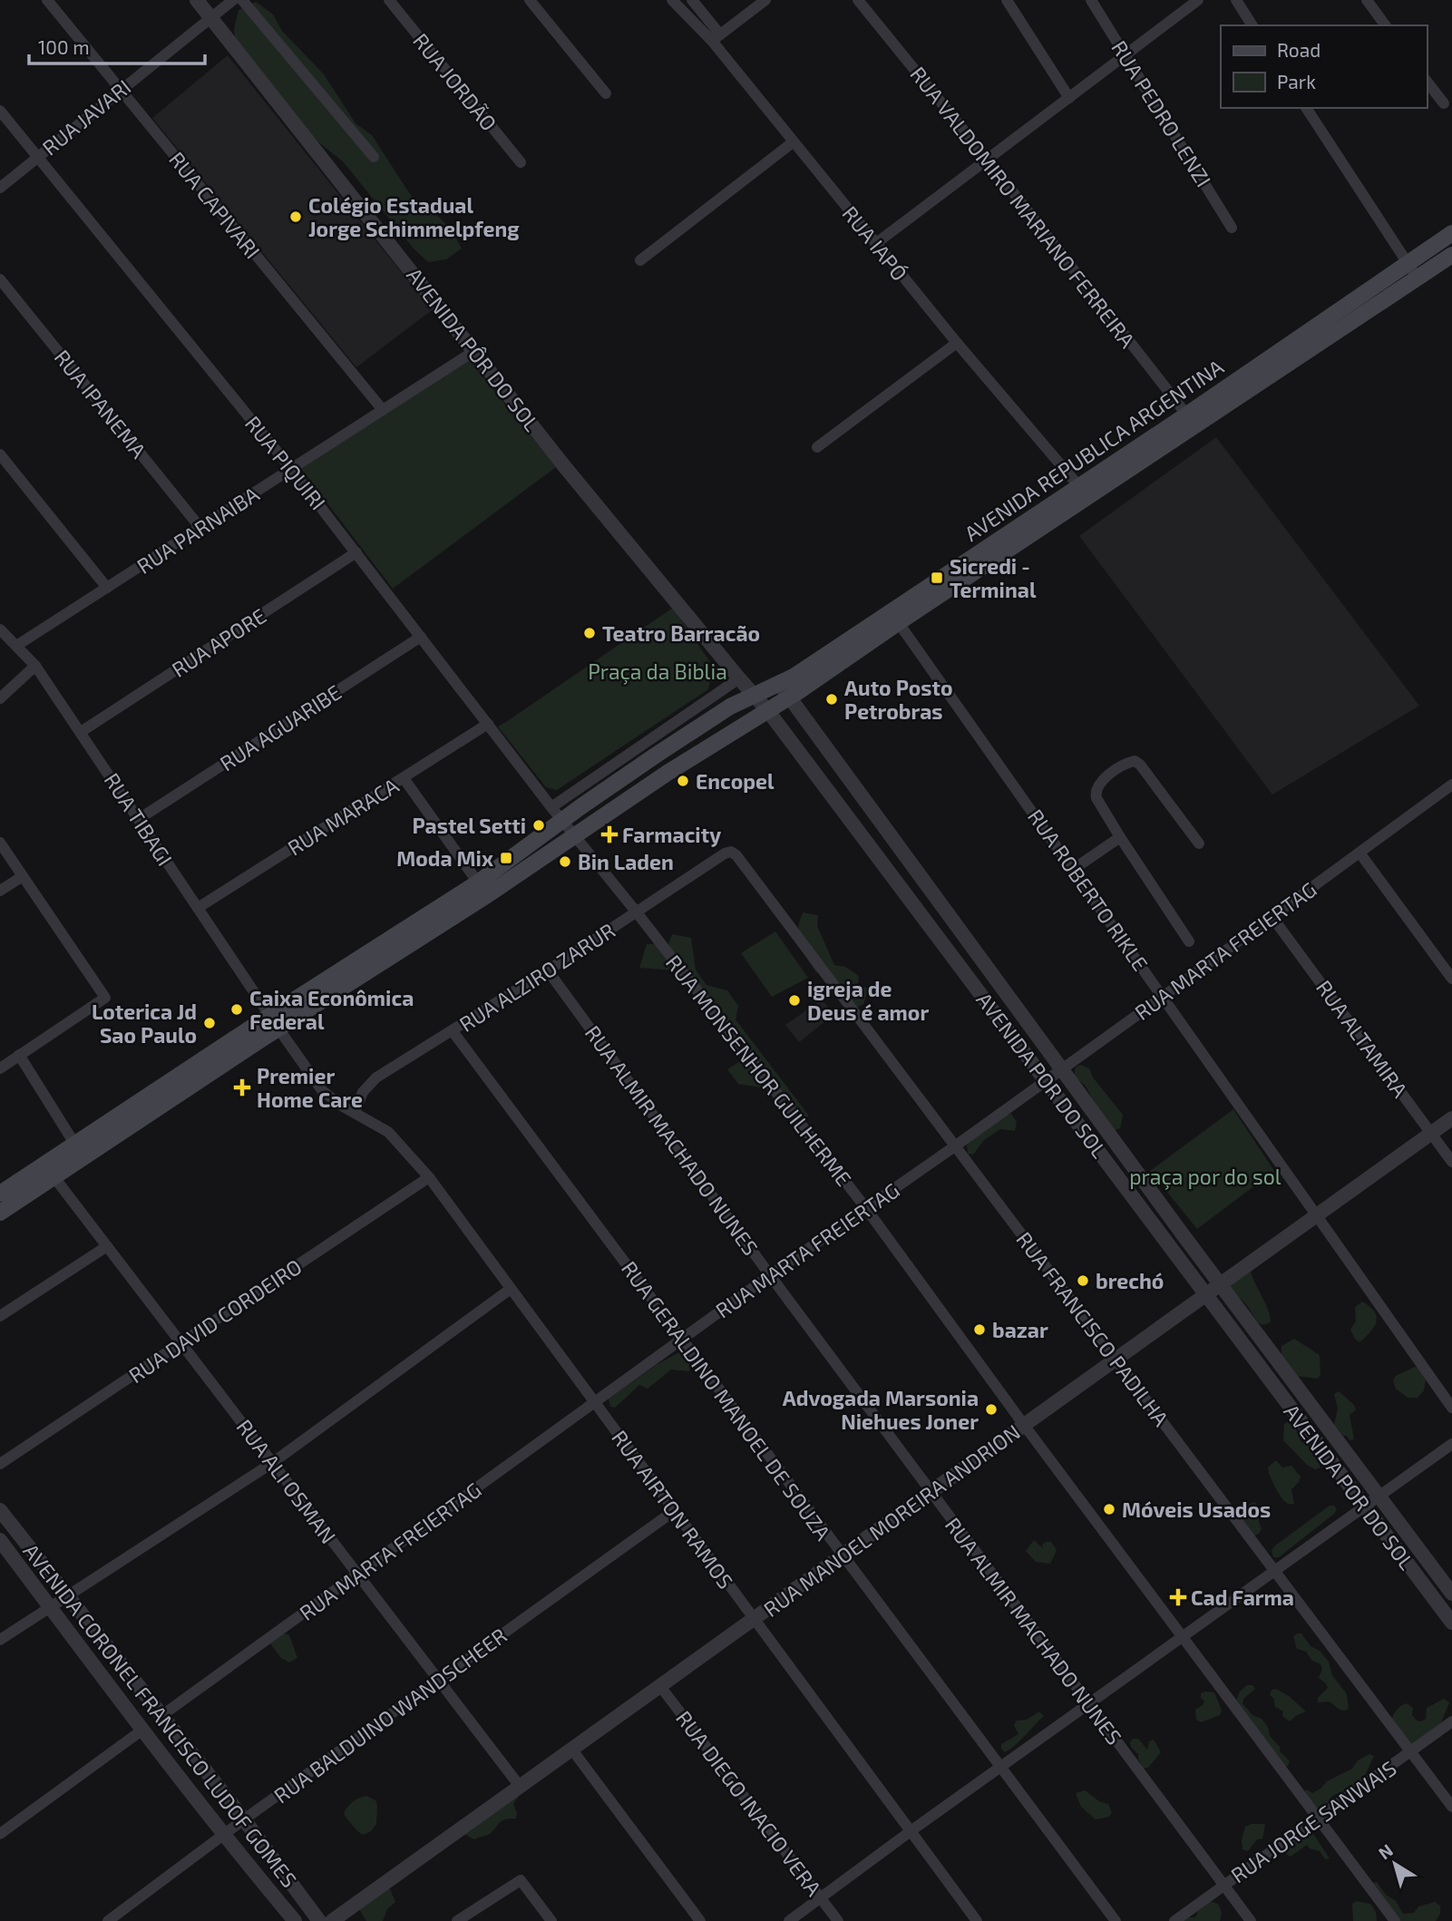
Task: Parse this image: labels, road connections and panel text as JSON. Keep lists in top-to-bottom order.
{
  "streets": {
    "main road": ["AVENIDA REPUBLICA ARGENTINA"],
    "street": [
      "RUA JORDÃO",
      "RUA PEDRO LENZI",
      "RUA JAVARI",
      "RUA CAPIVARI",
      "RUA VALDOMIRO MARIANO FERREIRA",
      "RUA IAPÓ",
      "AVENIDA PÔR DO SOL",
      "RUA IPANEMA",
      "RUA PIQUIRI",
      "RUA PARNAIBA",
      "RUA APORE",
      "RUA AGUARIBE",
      "RUA MARACA",
      "RUA TIBAGI",
      "RUA ROBERTO RIKLE",
      "RUA MARTA FREIERTAG",
      "RUA ALZIRO ZARUR",
      "RUA ALTAMIRA",
      "RUA MONSENHOR GUILHERME",
      "AVENIDA POR DO SOL",
      "RUA ALMIR MACHADO NUNES",
      "RUA DAVID CORDEIRO",
      "RUA FRANCISCO PADILHA",
      "RUA GERALDINO MANOEL DE SOUZA",
      "RUA ALI OSMAN",
      "RUA AIRTON RAMOS",
      "RUA MANOEL MOREIRA ANDRION",
      "AVENIDA CORONEL FRANCISCO LUDOF GOMES",
      "RUA BALDUINO WANDSCHEER",
      "RUA DIEGO INACIO VERA",
      "RUA JORGE SANWAIS"
    ]
  },
  "crossings": [
    ["RUA JAVARI", "RUA CAPIVARI"],
    ["RUA JAVARI", "AVENIDA PÔR DO SOL"],
    ["RUA JAVARI", "RUA PIQUIRI"],
    ["RUA CAPIVARI", "RUA PARNAIBA"],
    ["RUA VALDOMIRO MARIANO FERREIRA", "AVENIDA REPUBLICA ARGENTINA"],
    ["RUA IAPÓ", "AVENIDA REPUBLICA ARGENTINA"],
    ["AVENIDA PÔR DO SOL", "AVENIDA REPUBLICA ARGENTINA"],
    ["AVENIDA PÔR DO SOL", "RUA PARNAIBA"],
    ["AVENIDA PÔR DO SOL", "AVENIDA POR DO SOL"],
    ["RUA IPANEMA", "RUA PARNAIBA"],
    ["AVENIDA REPUBLICA ARGENTINA", "RUA PIQUIRI"],
    ["AVENIDA REPUBLICA ARGENTINA", "RUA TIBAGI"],
    ["AVENIDA REPUBLICA ARGENTINA", "RUA ROBERTO RIKLE"],
    ["AVENIDA REPUBLICA ARGENTINA", "RUA MONSENHOR GUILHERME"],
    ["AVENIDA REPUBLICA ARGENTINA", "AVENIDA POR DO SOL"],
    ["RUA PIQUIRI", "RUA PARNAIBA"],
    ["RUA PIQUIRI", "RUA APORE"],
    ["RUA PIQUIRI", "RUA AGUARIBE"],
    ["RUA PIQUIRI", "RUA MARACA"],
    ["RUA PIQUIRI", "RUA MONSENHOR GUILHERME"],
    ["RUA PARNAIBA", "RUA TIBAGI"],
    ["RUA APORE", "RUA TIBAGI"],
    ["RUA AGUARIBE", "RUA TIBAGI"],
    ["RUA MARACA", "RUA TIBAGI"],
    ["RUA TIBAGI", "RUA ALZIRO ZARUR"],
    ["RUA TIBAGI", "RUA AIRTON RAMOS"],
    ["RUA ROBERTO RIKLE", "RUA MARTA FREIERTAG"],
    ["RUA ROBERTO RIKLE", "RUA MANOEL MOREIRA ANDRION"],
    ["RUA MARTA FREIERTAG", "RUA ALTAMIRA"],
    ["RUA MARTA FREIERTAG", "RUA MONSENHOR GUILHERME"],
    ["RUA MARTA FREIERTAG", "AVENIDA POR DO SOL"],
    ["RUA MARTA FREIERTAG", "RUA ALMIR MACHADO NUNES"],
    ["RUA MARTA FREIERTAG", "RUA FRANCISCO PADILHA"],
    ["RUA MARTA FREIERTAG", "RUA GERALDINO MANOEL DE SOUZA"],
    ["RUA MARTA FREIERTAG", "RUA ALI OSMAN"],
    ["RUA MARTA FREIERTAG", "RUA AIRTON RAMOS"],
    ["RUA MARTA FREIERTAG", "AVENIDA CORONEL FRANCISCO LUDOF GOMES"],
    ["RUA ALZIRO ZARUR", "RUA MONSENHOR GUILHERME"],
    ["RUA ALZIRO ZARUR", "RUA ALMIR MACHADO NUNES"],
    ["RUA ALZIRO ZARUR", "RUA FRANCISCO PADILHA"],
    ["RUA ALZIRO ZARUR", "RUA GERALDINO MANOEL DE SOUZA"],
    ["RUA ALZIRO ZARUR", "RUA AIRTON RAMOS"],
    ["RUA ALTAMIRA", "RUA MANOEL MOREIRA ANDRION"],
    ["RUA MONSENHOR GUILHERME", "RUA MANOEL MOREIRA ANDRION"],
    ["RUA MONSENHOR GUILHERME", "RUA JORGE SANWAIS"],
    ["AVENIDA POR DO SOL", "RUA MANOEL MOREIRA ANDRION"],
    ["RUA ALMIR MACHADO NUNES", "RUA MANOEL MOREIRA ANDRION"],
    ["RUA ALMIR MACHADO NUNES", "RUA JORGE SANWAIS"],
    ["RUA DAVID CORDEIRO", "RUA ALI OSMAN"],
    ["RUA DAVID CORDEIRO", "RUA AIRTON RAMOS"],
    ["RUA FRANCISCO PADILHA", "RUA MANOEL MOREIRA ANDRION"],
    ["RUA FRANCISCO PADILHA", "RUA JORGE SANWAIS"],
    ["RUA GERALDINO MANOEL DE SOUZA", "RUA MANOEL MOREIRA ANDRION"],
    ["RUA ALI OSMAN", "RUA MANOEL MOREIRA ANDRION"],
    ["RUA ALI OSMAN", "RUA BALDUINO WANDSCHEER"],
    ["RUA AIRTON RAMOS", "RUA MANOEL MOREIRA ANDRION"],
    ["RUA AIRTON RAMOS", "RUA BALDUINO WANDSCHEER"],
    ["RUA MANOEL MOREIRA ANDRION", "RUA DIEGO INACIO VERA"],
    ["AVENIDA CORONEL FRANCISCO LUDOF GOMES", "RUA BALDUINO WANDSCHEER"]
  ],
  "parks": ["Praça da Biblia", "praça por do sol"],
  "places": {
    "other": [
      "Colégio Estadual Jorge Schimmelpfeng",
      "Teatro Barracão",
      "Auto Posto Petrobras",
      "Encopel",
      "Pastel Setti",
      "Bin Laden",
      "igreja de Deus é amor",
      "Caixa Econômica Federal",
      "Loterica Jd Sao Paulo",
      "brechó",
      "bazar",
      "Advogada Marsonia Niehues Joner",
      "Móveis Usados"
    ],
    "transit": ["Sicredi - Terminal", "Moda Mix"],
    "health": ["Farmacity", "Premier Home Care", "Cad Farma"]
  },
  "legend": ["Road", "Park"],
  "scale_bar": "100 m",
  "north": "top left"
}
